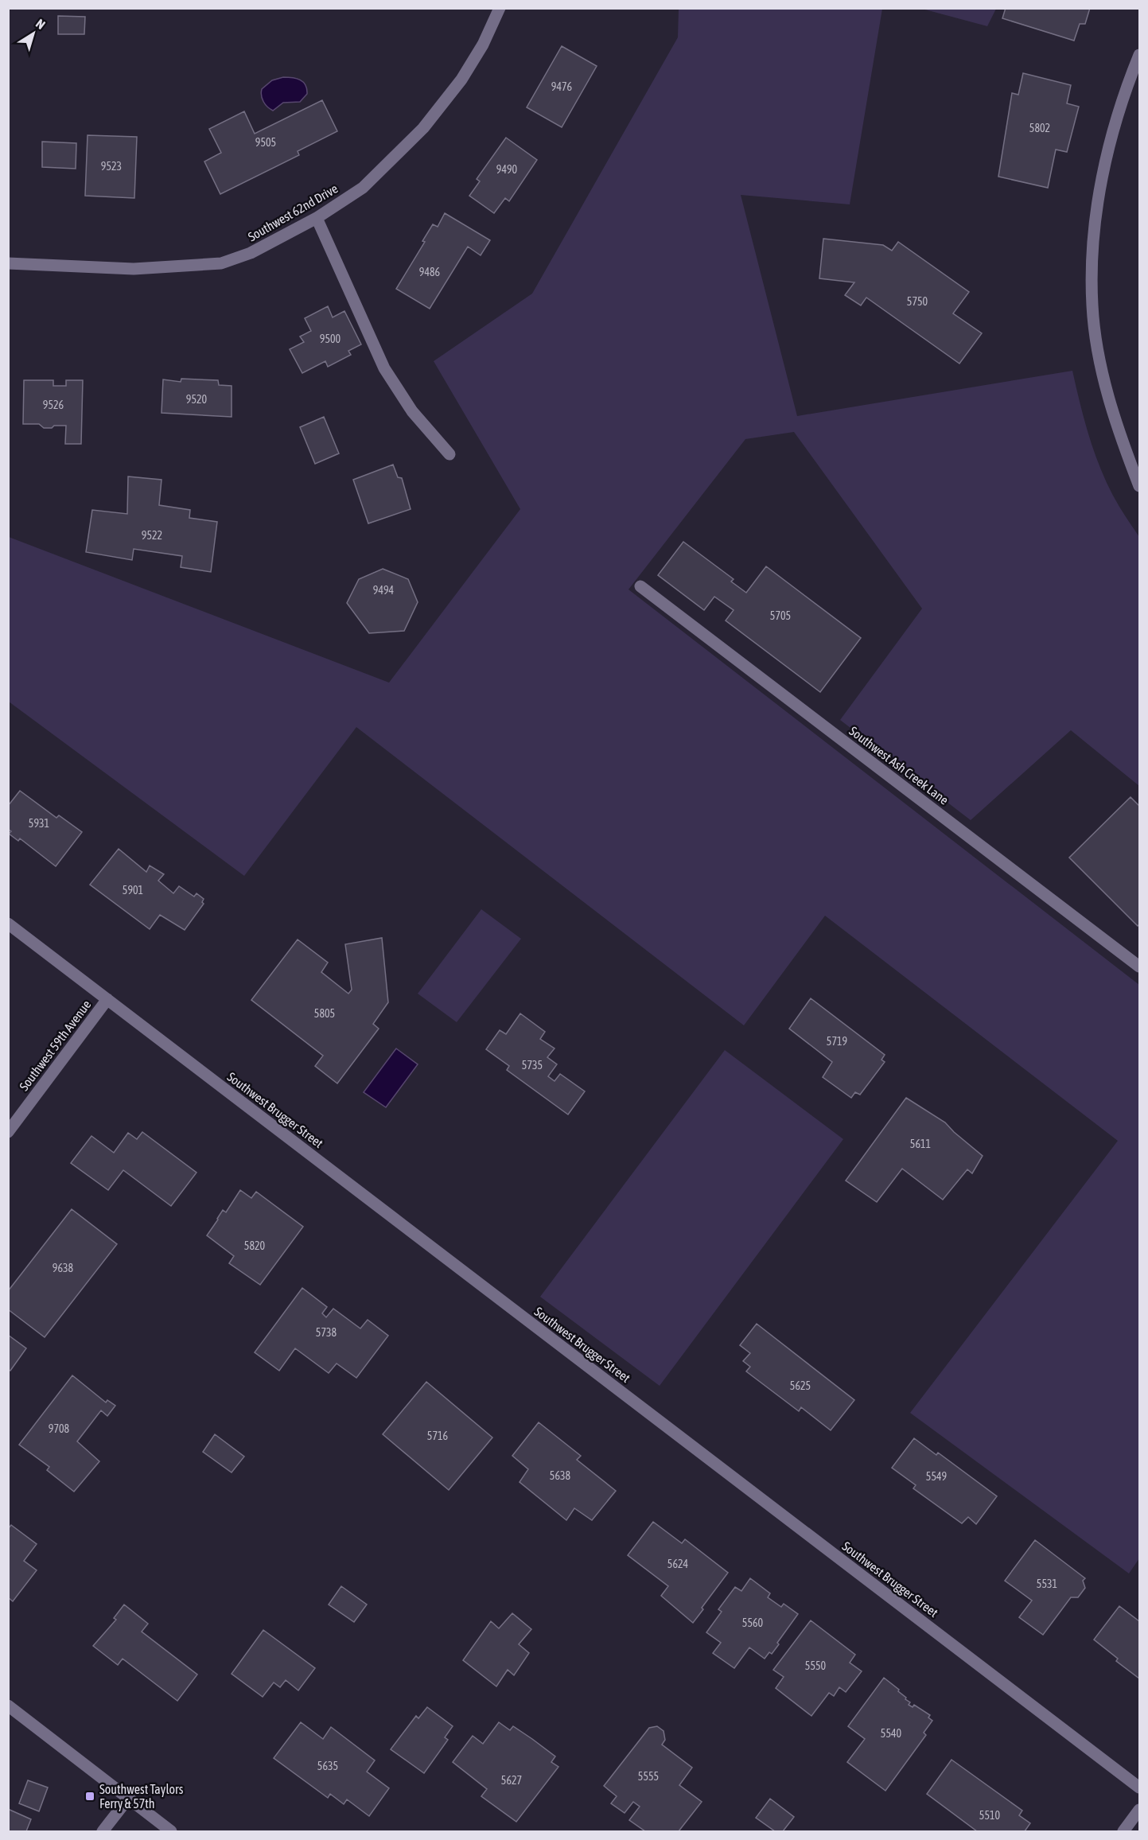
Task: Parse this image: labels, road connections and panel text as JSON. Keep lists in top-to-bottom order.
{
  "streets": {
    "street": [
      "Southwest 62nd Drive",
      "Southwest Ash Creek Lane",
      "Southwest 59th Avenue",
      "Southwest Brugger Street"
    ]
  },
  "crossings": [
    ["Southwest 59th Avenue", "Southwest Brugger Street"]
  ],
  "places": {
    "transit": ["Southwest Taylors Ferry & 57th"]
  },
  "house_numbers": [
    "9476",
    "5802",
    "9505",
    "9523",
    "9490",
    "9486",
    "5750",
    "9500",
    "9520",
    "9526",
    "9522",
    "9494",
    "5705",
    "5931",
    "5901",
    "5805",
    "5719",
    "5735",
    "5611",
    "5820",
    "9638",
    "5738",
    "5625",
    "9708",
    "5716",
    "5638",
    "5549",
    "5624",
    "5531",
    "5560",
    "5550",
    "5540",
    "5635",
    "5555",
    "5627",
    "5510"
  ],
  "north": "top right"
}
